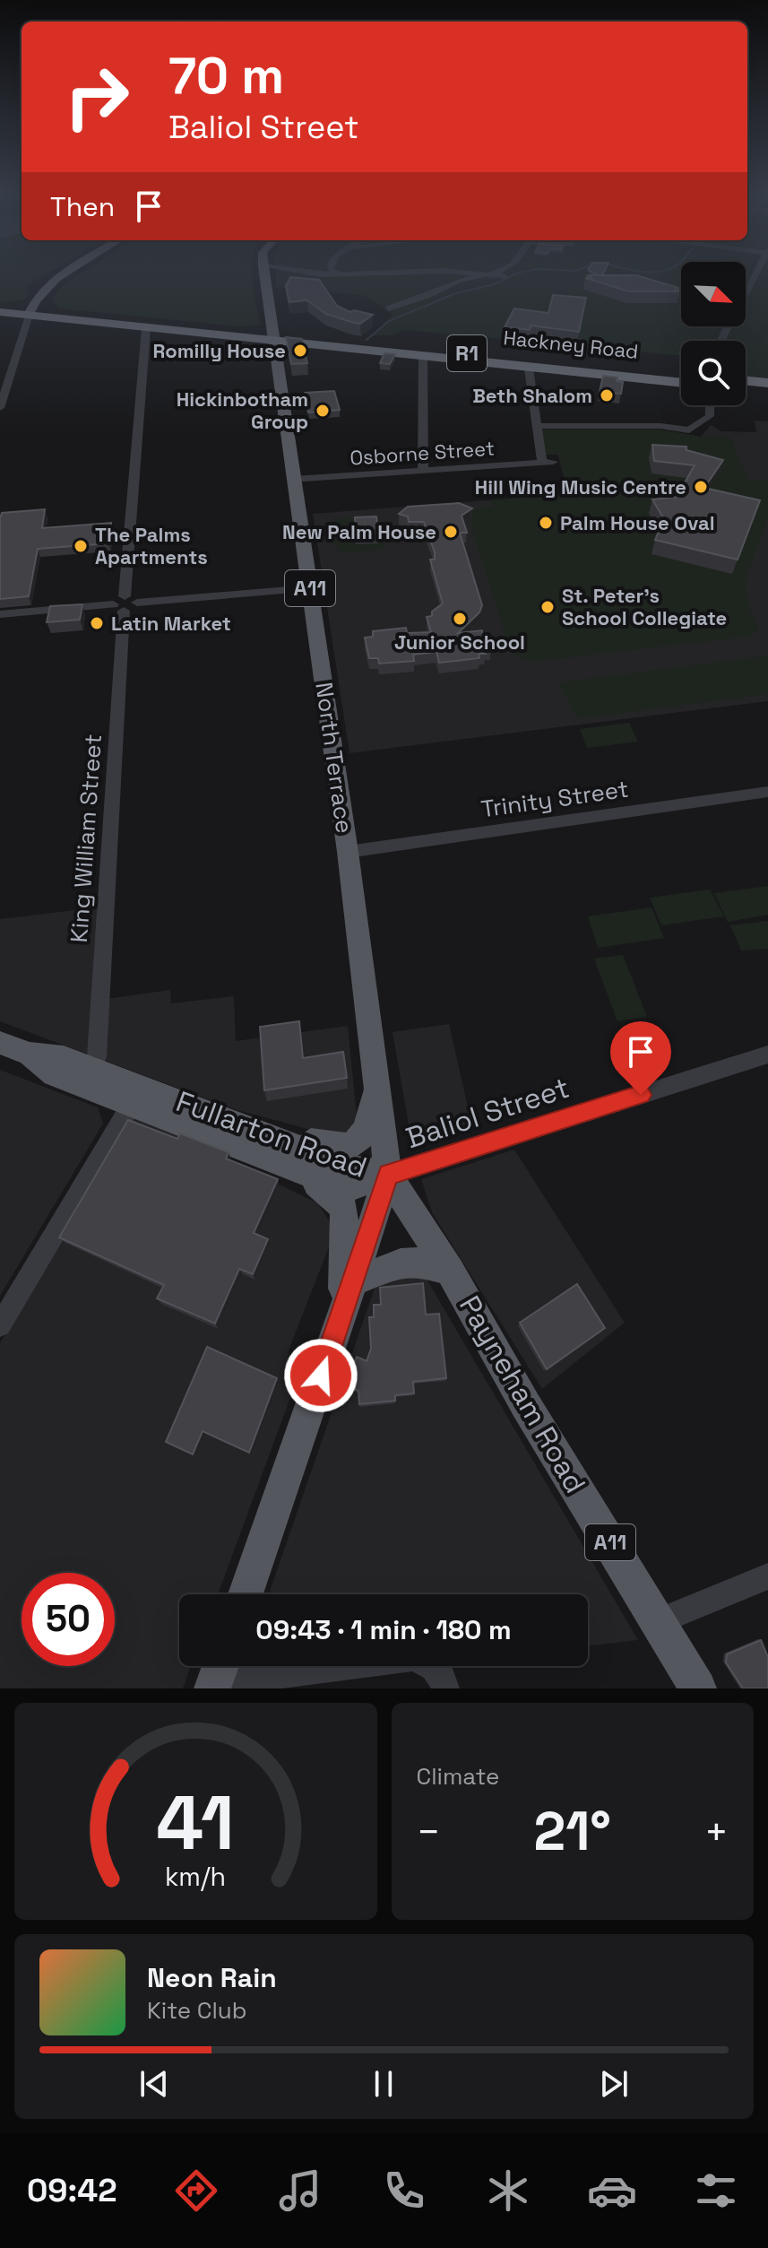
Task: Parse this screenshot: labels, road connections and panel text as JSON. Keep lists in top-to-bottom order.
{
  "streets": {
    "highway": ["Hackney Road", "R1"],
    "main road": [
      "A11",
      "North Terrace",
      "Fullarton Road",
      "Payneham Road"
    ],
    "street": [
      "Osborne Street",
      "Trinity Street",
      "King William Street",
      "Baliol Street"
    ]
  },
  "crossings": [
    ["Hackney Road", "R1"],
    ["Hackney Road", "North Terrace"],
    ["R1", "North Terrace"],
    ["R1", "King William Street"],
    ["Osborne Street", "North Terrace"],
    ["North Terrace", "Trinity Street"],
    ["North Terrace", "Baliol Street"],
    ["North Terrace", "Fullarton Road"],
    ["North Terrace", "Payneham Road"],
    ["King William Street", "Fullarton Road"],
    ["Baliol Street", "Fullarton Road"],
    ["Baliol Street", "Payneham Road"],
    ["Fullarton Road", "Payneham Road"]
  ],
  "places": [
    "Romilly House",
    "Beth Shalom",
    "Hickinbotham Group",
    "Hill Wing Music Centre",
    "Palm House Oval",
    "New Palm House",
    "The Palms Apartments",
    "St. Peter's School Collegiate",
    "Junior School",
    "Latin Market"
  ],
  "north": "bottom right",
  "page": {
    "turn": ["70 m", "Baliol Street"],
    "then": "Then",
    "limit": "50",
    "trip": "09:43 · 1 min · 180 m",
    "tile": "Climate",
    "heat": ["−", "21°", "+"],
    "song": ["Neon Rain", "Kite Club"],
    "tabs": "09:42",
    "gauge": ["41", "km/h"]
  }
}
